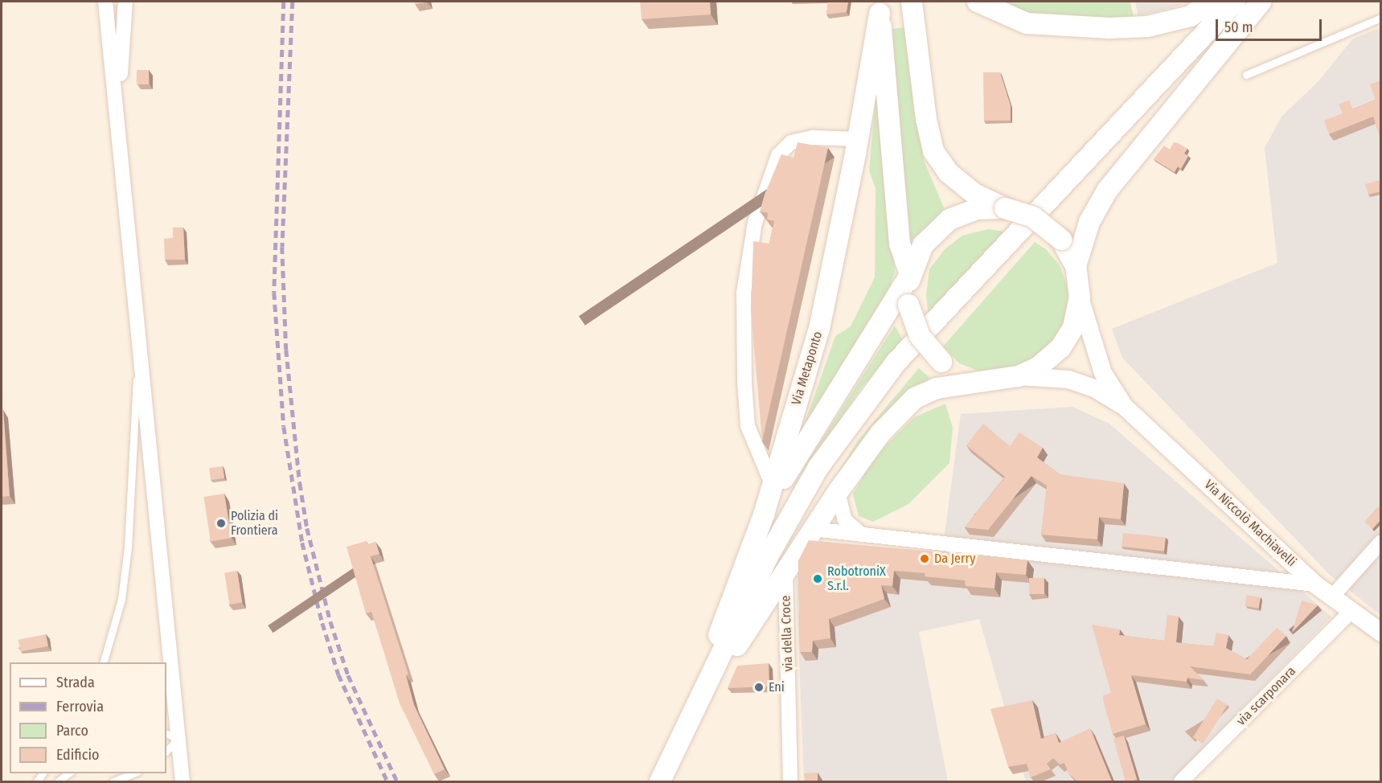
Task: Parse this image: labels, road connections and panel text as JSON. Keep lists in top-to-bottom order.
{
  "streets": {
    "main road": ["Via Metaponto"],
    "street": ["Via Niccolò Machiavelli", "via della Croce", "via scarponara"]
  },
  "crossings": [
    ["Via Niccolò Machiavelli", "via scarponara"]
  ],
  "places": [
    "Polizia di Frontiera",
    "Da Jerry",
    "RobotroniX S.r.l.",
    "Eni"
  ],
  "legend": [
    "Strada",
    "Ferrovia",
    "Parco",
    "Edificio"
  ],
  "scale_bar": "50 m"
}
